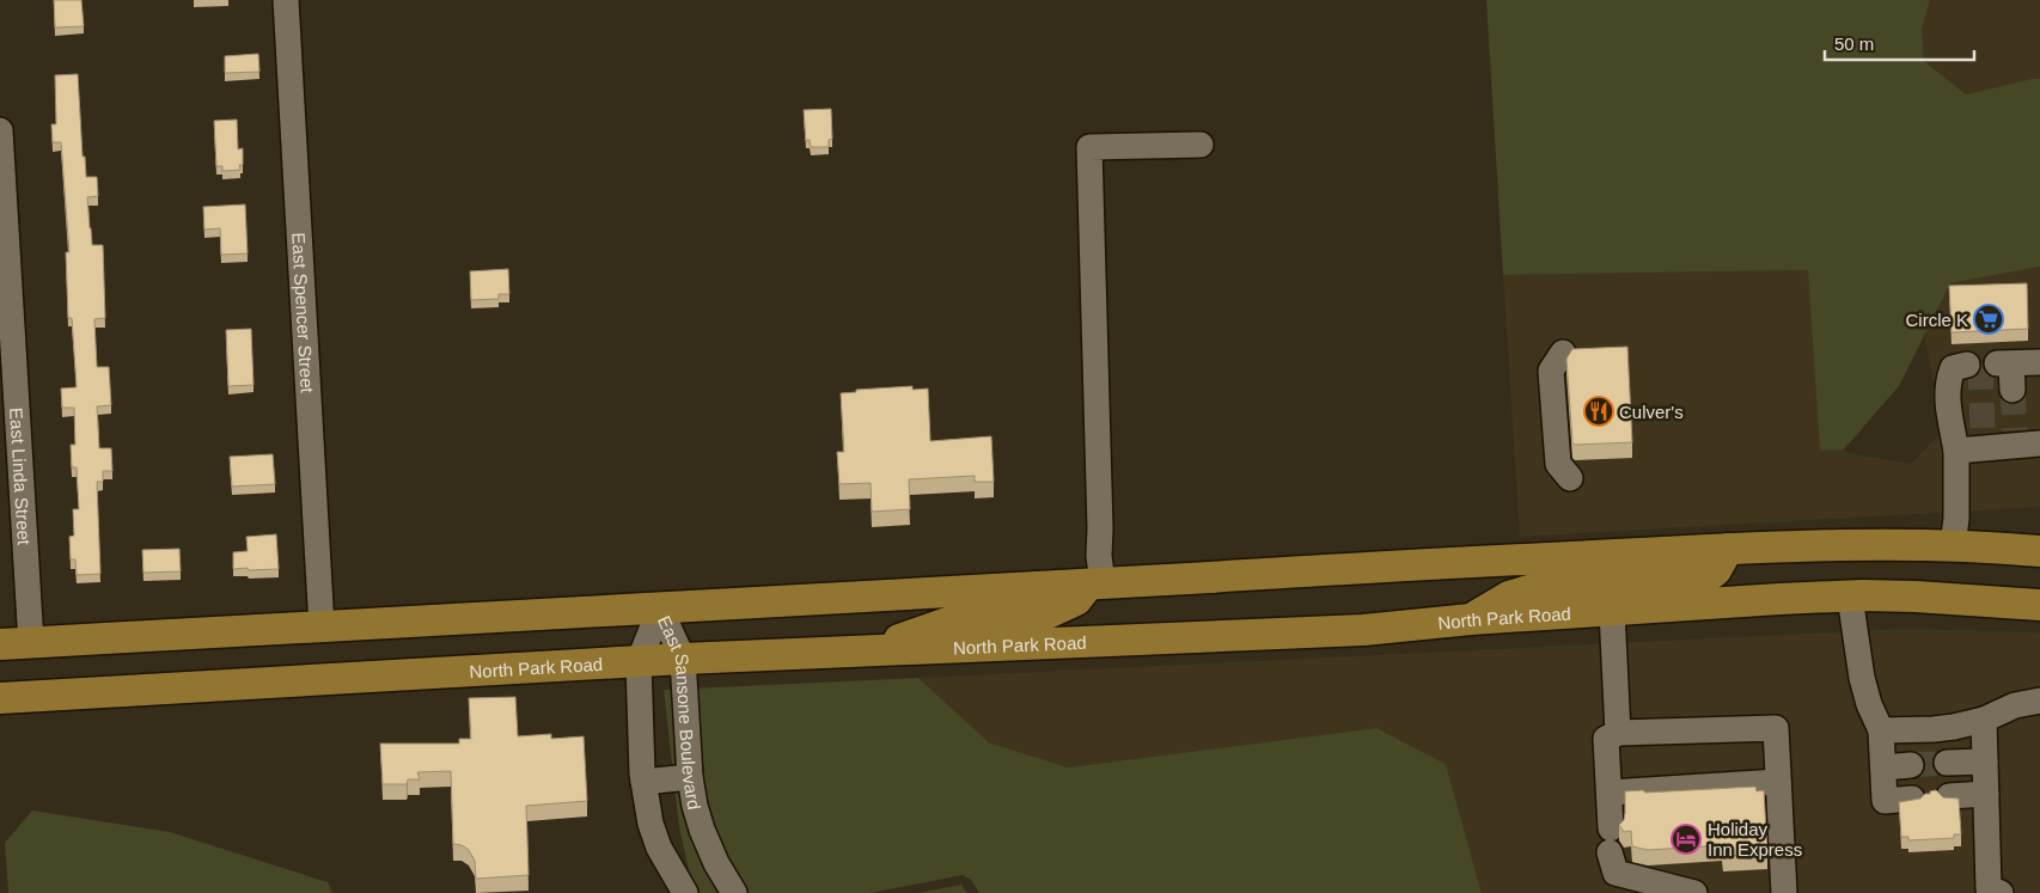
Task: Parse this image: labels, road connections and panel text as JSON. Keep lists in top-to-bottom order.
{
  "streets": {
    "main road": ["North Park Road"],
    "street": ["East Spencer Street", "East Linda Street", "East Sansone Boulevard"]
  },
  "crossings": [
    ["North Park Road", "East Sansone Boulevard"]
  ],
  "places": {
    "supermarket": ["Circle K"],
    "restaurant": ["Culver's"],
    "hotel": ["Holiday Inn Express"]
  },
  "scale_bar": "50 m"
}
